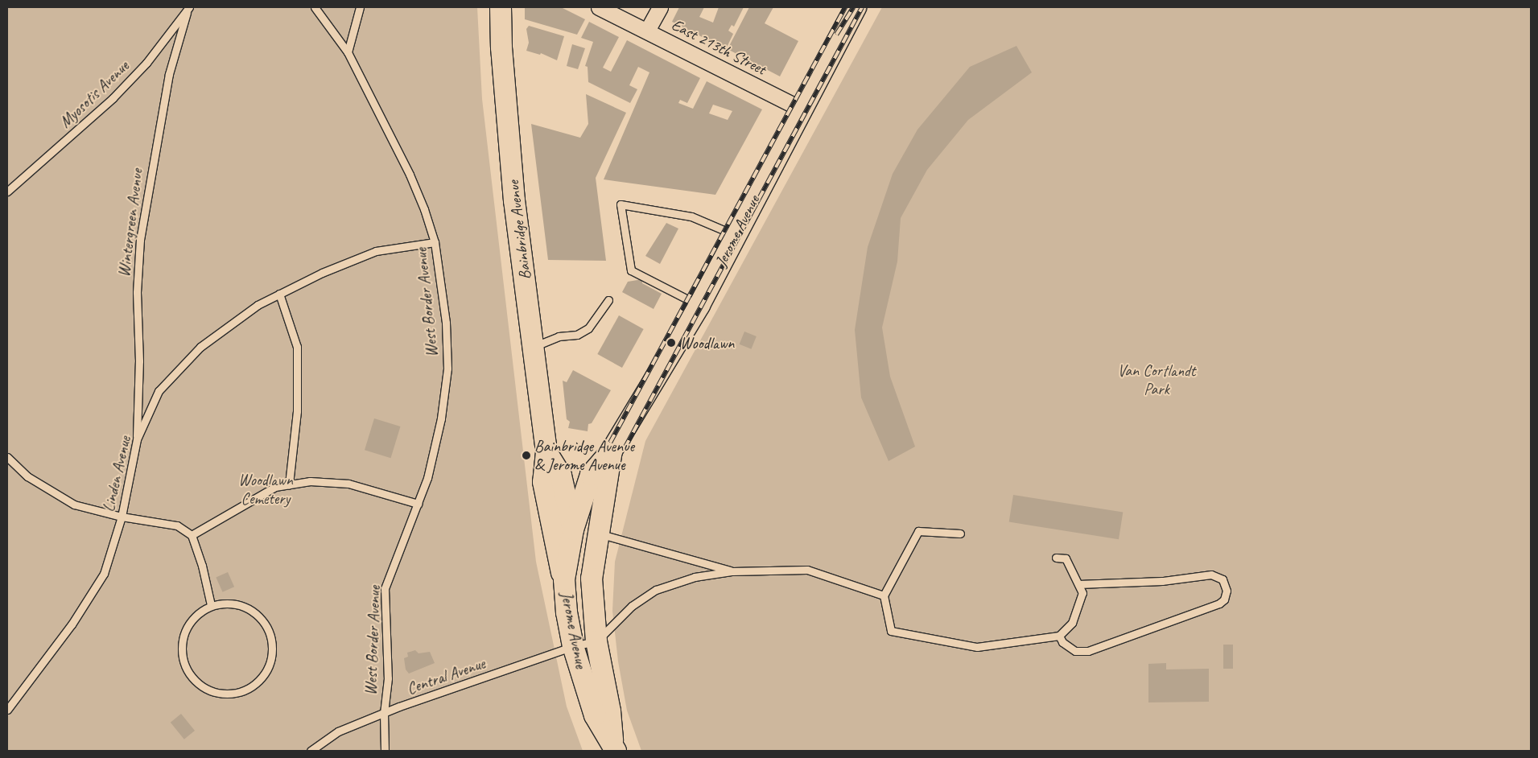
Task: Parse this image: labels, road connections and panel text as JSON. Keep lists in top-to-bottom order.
{
  "streets": {
    "main road": ["Bainbridge Avenue", "Jerome Avenue"],
    "street": ["East 213th Street"],
    "lane": [
      "Myosotis Avenue",
      "Wintergreen Avenue",
      "West Border Avenue",
      "Linden Avenue",
      "Central Avenue"
    ]
  },
  "crossings": [
    ["East 213th Street", "Jerome Avenue"],
    ["Myosotis Avenue", "Wintergreen Avenue"],
    ["Wintergreen Avenue", "Linden Avenue"],
    ["Bainbridge Avenue", "Jerome Avenue"],
    ["Jerome Avenue", "Central Avenue"],
    ["West Border Avenue", "Linden Avenue"],
    ["West Border Avenue", "Central Avenue"]
  ],
  "parks": ["Van Cortlandt Park", "Woodlawn Cemetery"],
  "places": ["Woodlawn", "Bainbridge Avenue & Jerome Avenue"]
}
